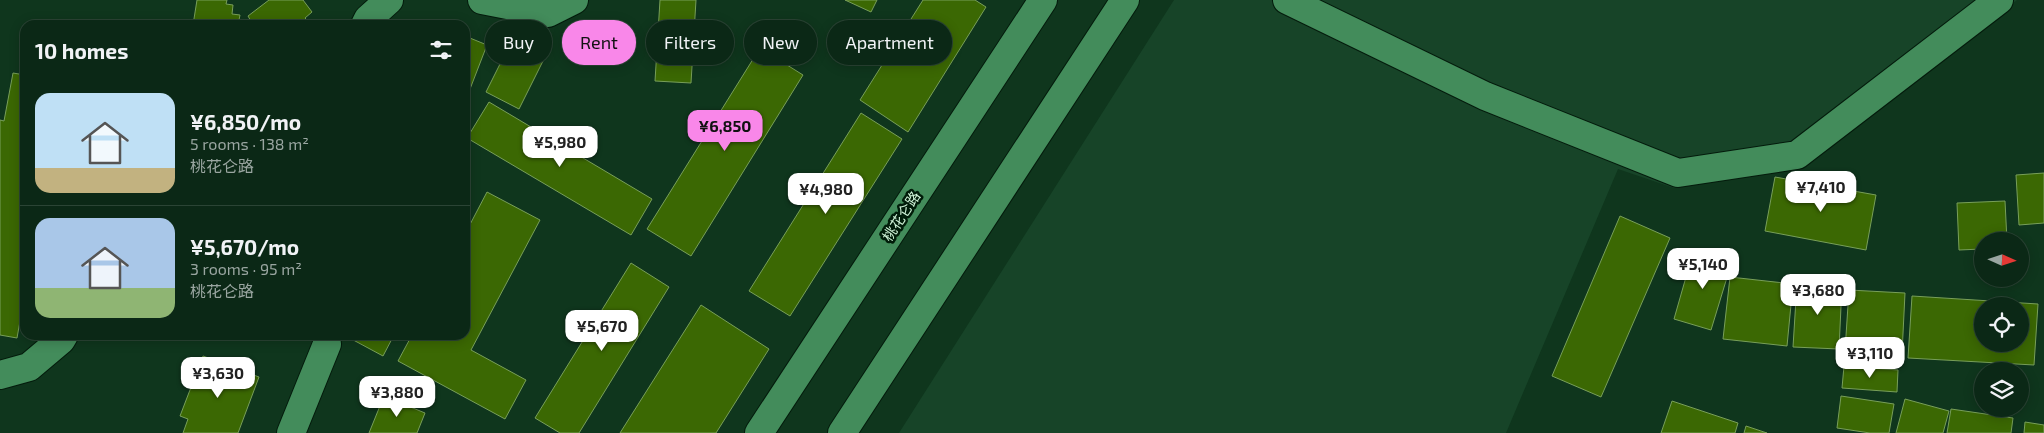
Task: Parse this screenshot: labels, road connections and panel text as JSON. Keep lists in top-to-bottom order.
{
  "streets": {
    "street": ["桃花仑路"]
  },
  "north": "right",
  "page": {
    "chip": [
      "Buy",
      "Rent",
      "Filters",
      "New",
      "Apartment"
    ],
    "heading": "10 homes",
    "list": [
      {
        "name": "¥6,850/mo",
        "note": "5 rooms · 138 m² · 桃花仑路"
      },
      {
        "name": "¥5,670/mo",
        "note": "3 rooms · 95 m² · 桃花仑路"
      }
    ],
    "price": [
      "¥6,850",
      "¥5,980",
      "¥7,410",
      "¥4,980",
      "¥5,140",
      "¥3,680",
      "¥5,670",
      "¥3,110",
      "¥3,630",
      "¥3,880"
    ]
  }
}
